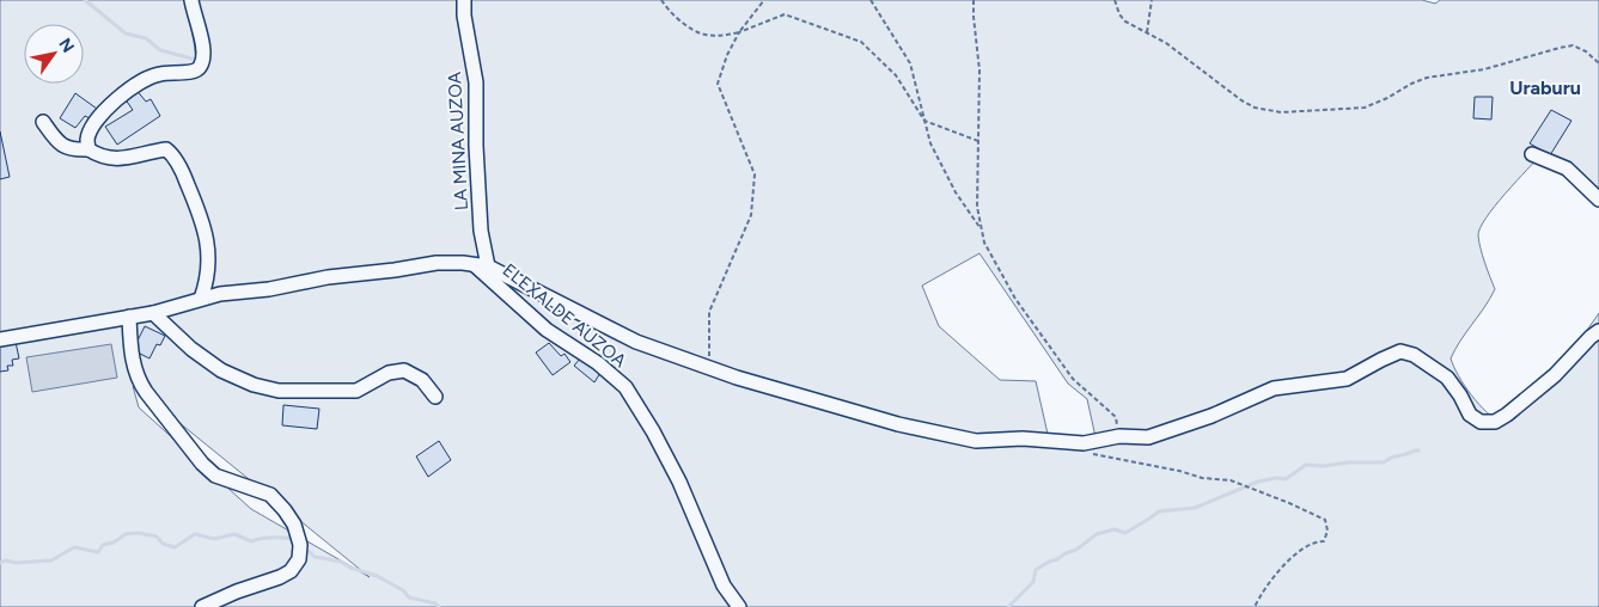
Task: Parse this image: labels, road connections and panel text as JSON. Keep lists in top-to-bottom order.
{
  "streets": {
    "street": ["LA MINA AUZOA", "ELEXALDE AUZOA"]
  },
  "crossings": [
    ["LA MINA AUZOA", "ELEXALDE AUZOA"]
  ],
  "districts": ["Uraburu"],
  "north": "top right"
}
